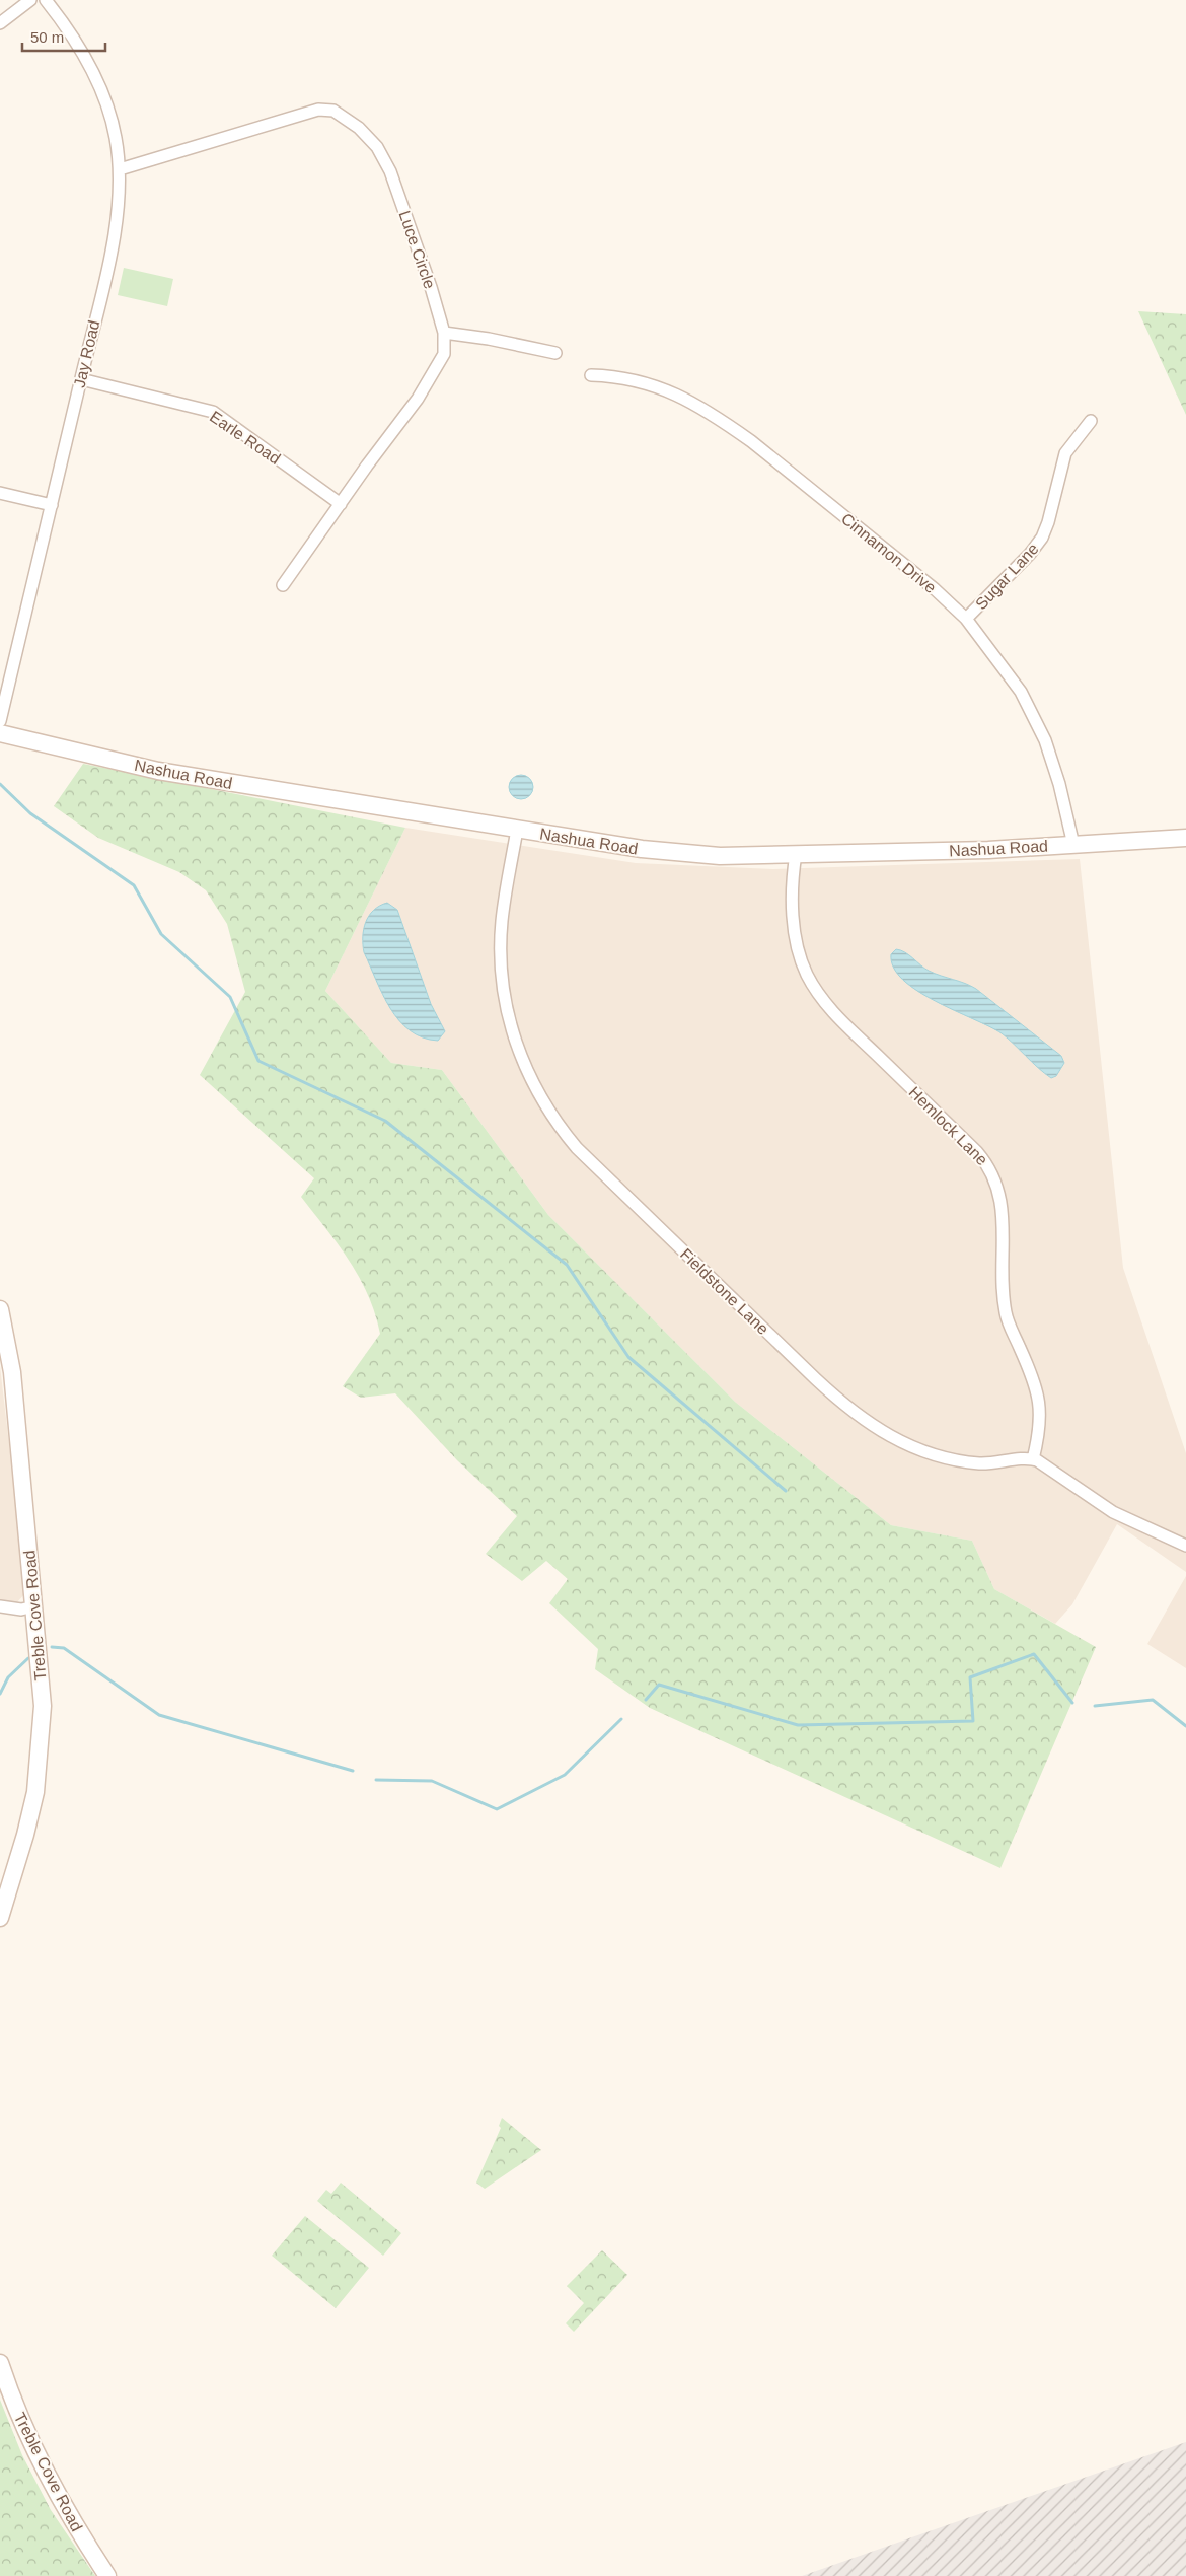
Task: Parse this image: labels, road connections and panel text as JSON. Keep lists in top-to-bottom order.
{
  "streets": {
    "main road": ["Nashua Road", "Treble Cove Road"],
    "street": [
      "Luce Circle",
      "Jay Road",
      "Earle Road",
      "Cinnamon Drive",
      "Sugar Lane",
      "Hemlock Lane",
      "Fieldstone Lane"
    ]
  },
  "crossings": [
    ["Luce Circle", "Jay Road"],
    ["Luce Circle", "Earle Road"],
    ["Jay Road", "Earle Road"],
    ["Cinnamon Drive", "Sugar Lane"],
    ["Cinnamon Drive", "Nashua Road"],
    ["Nashua Road", "Hemlock Lane"],
    ["Nashua Road", "Fieldstone Lane"],
    ["Hemlock Lane", "Fieldstone Lane"]
  ],
  "scale_bar": "50 m"
}
